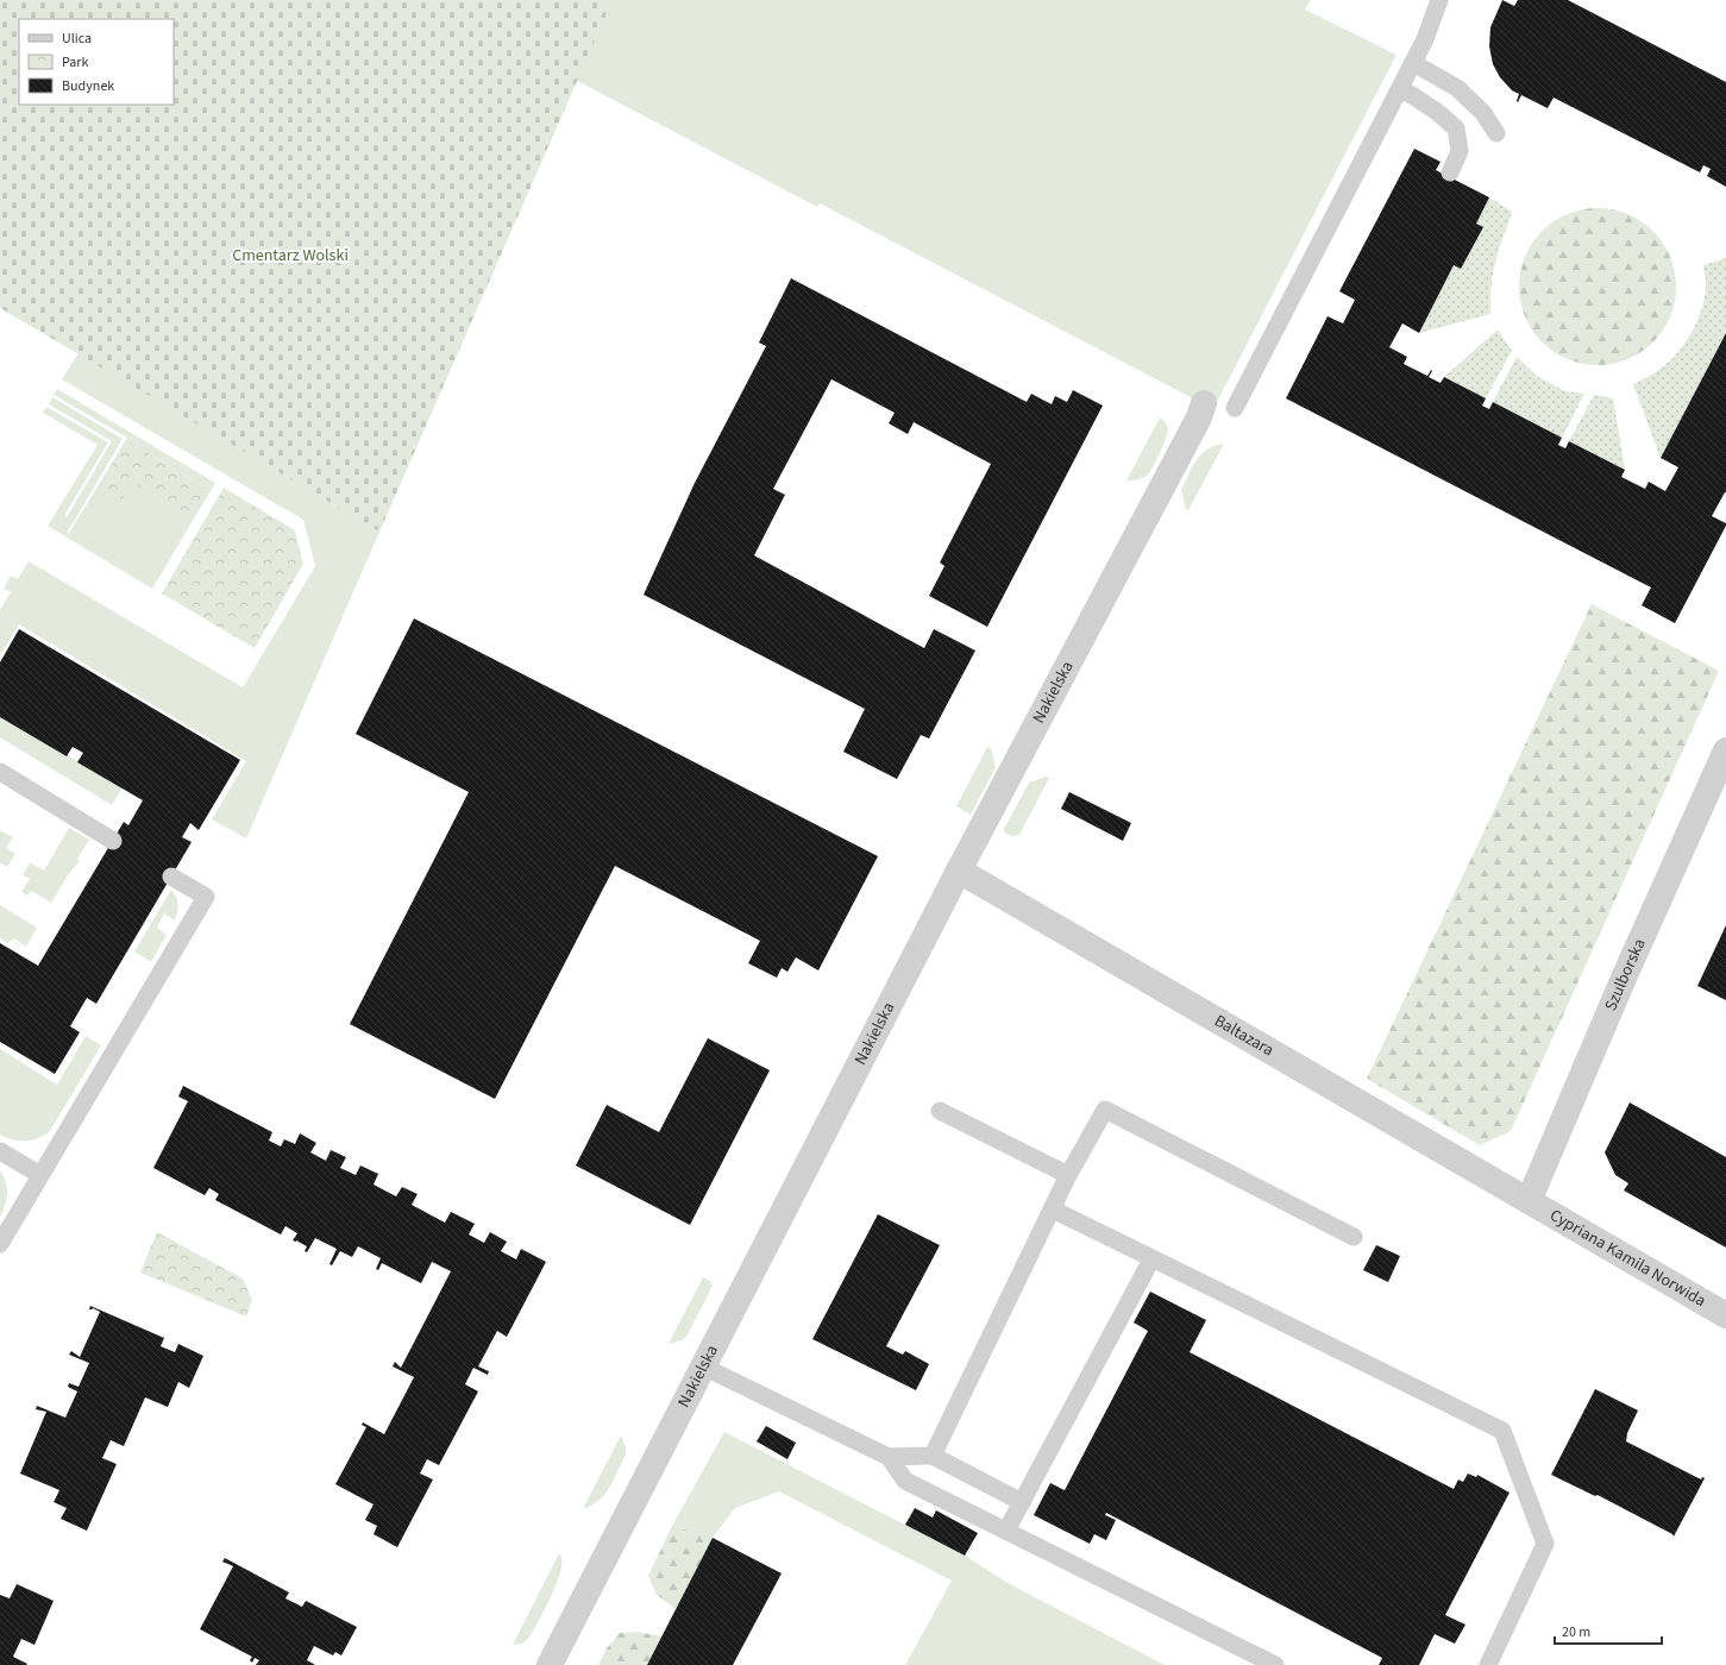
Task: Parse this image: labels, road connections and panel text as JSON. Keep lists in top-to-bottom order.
{
  "streets": {
    "street": [
      "Nakielska",
      "Szulborska",
      "Baltazara",
      "Cypriana Kamila Norwida"
    ]
  },
  "crossings": [
    ["Nakielska", "Baltazara"],
    ["Szulborska", "Baltazara"],
    ["Szulborska", "Cypriana Kamila Norwida"],
    ["Baltazara", "Cypriana Kamila Norwida"]
  ],
  "parks": ["Cmentarz Wolski"],
  "legend": ["Ulica", "Park", "Budynek"],
  "scale_bar": "20 m"
}
